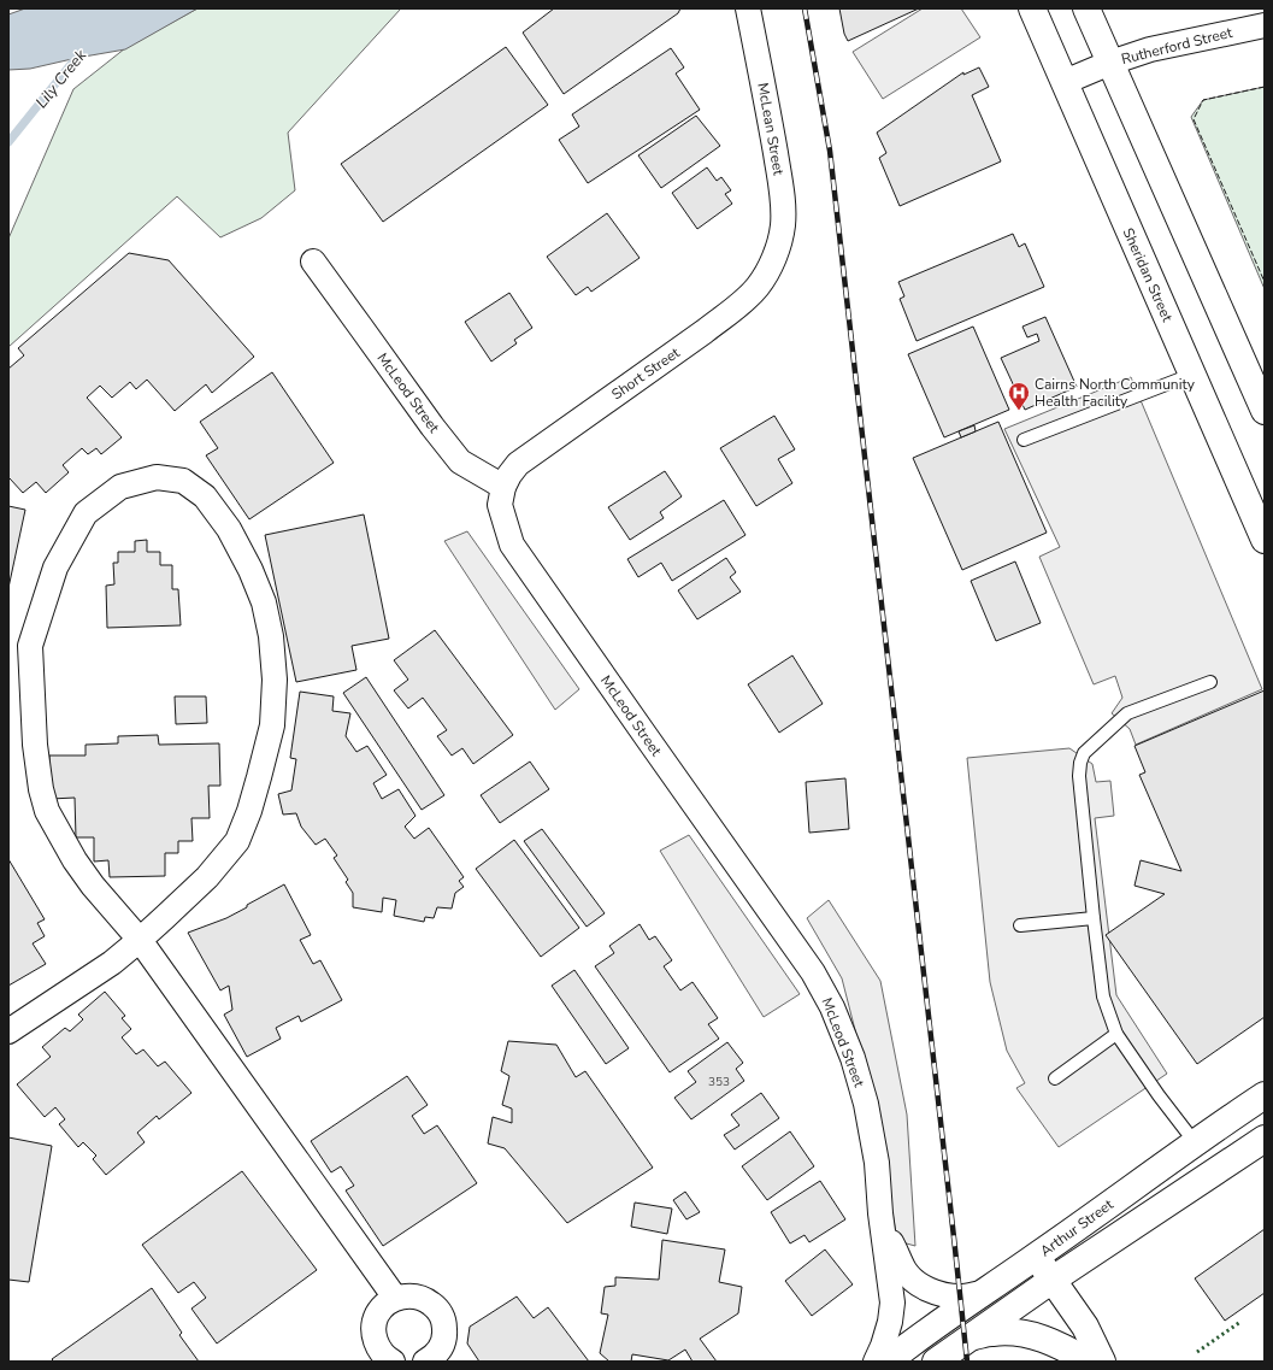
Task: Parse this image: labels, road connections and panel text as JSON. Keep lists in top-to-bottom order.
{
  "streets": {
    "main road": ["Sheridan Street", "Arthur Street"],
    "street": [
      "Rutherford Street",
      "McLean Street",
      "Short Street",
      "McLeod Street"
    ]
  },
  "crossings": [
    ["Rutherford Street", "Sheridan Street"],
    ["McLean Street", "Short Street"],
    ["Short Street", "McLeod Street"],
    ["McLeod Street", "Arthur Street"]
  ],
  "water": ["Lily Creek"],
  "places": {
    "hospital": ["Cairns North Community Health Facility"]
  },
  "house_numbers": ["353"]
}
